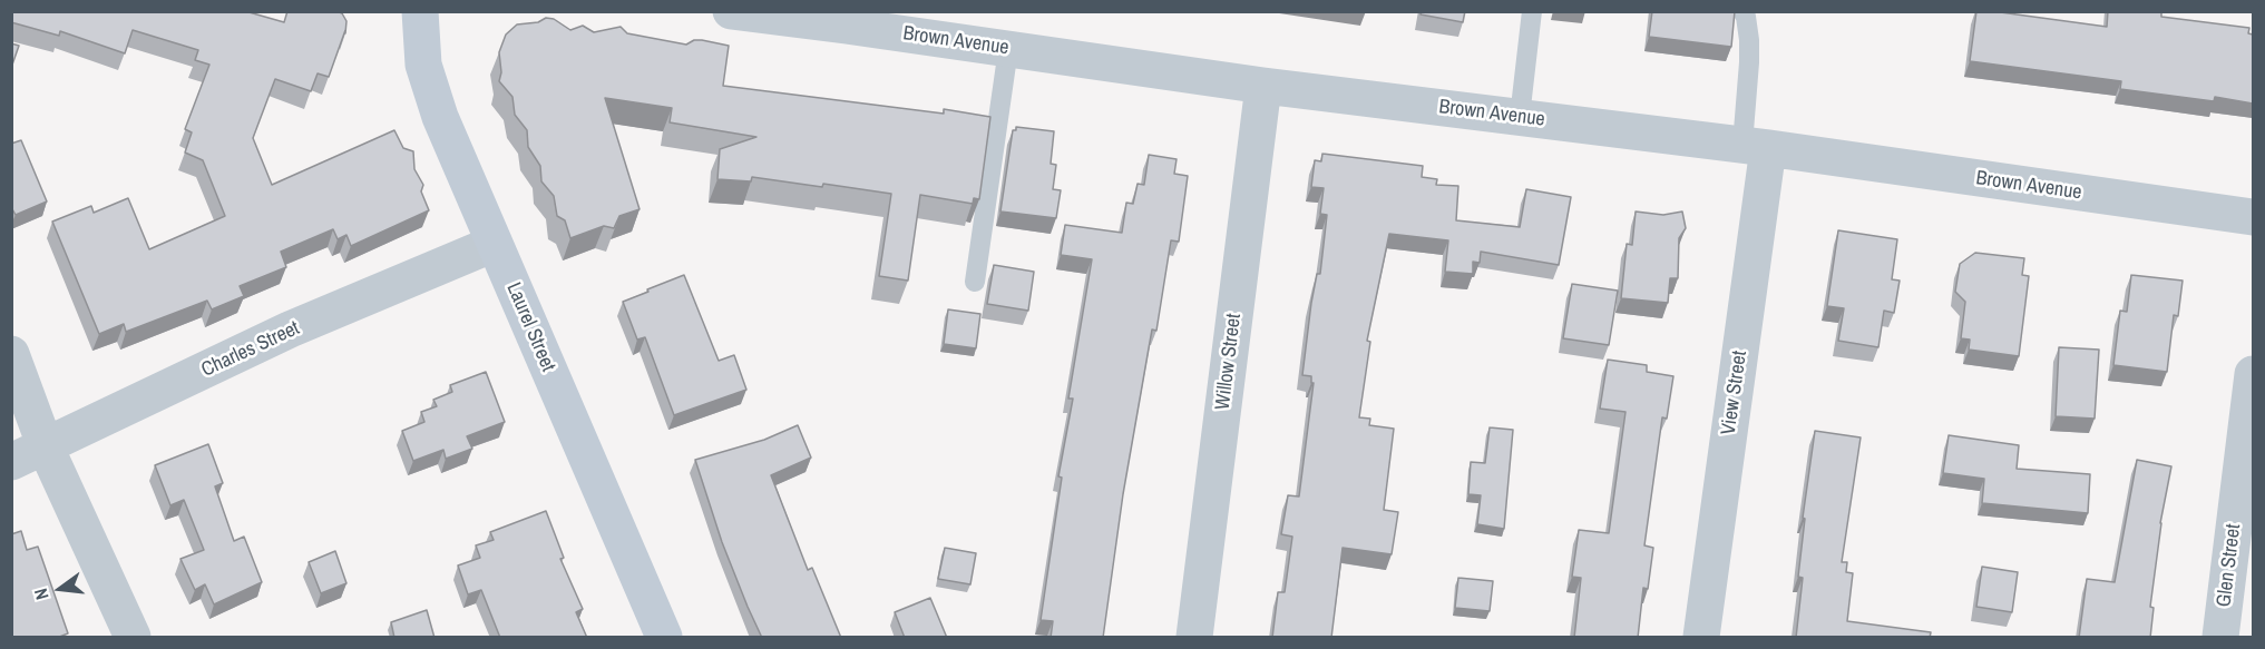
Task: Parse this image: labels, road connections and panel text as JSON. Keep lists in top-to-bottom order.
{
  "streets": {
    "street": [
      "Brown Avenue",
      "Laurel Street",
      "Charles Street",
      "Willow Street",
      "View Street",
      "Glen Street"
    ]
  },
  "crossings": [
    ["Brown Avenue", "Willow Street"],
    ["Brown Avenue", "View Street"],
    ["Laurel Street", "Charles Street"]
  ],
  "north": "left"
}
